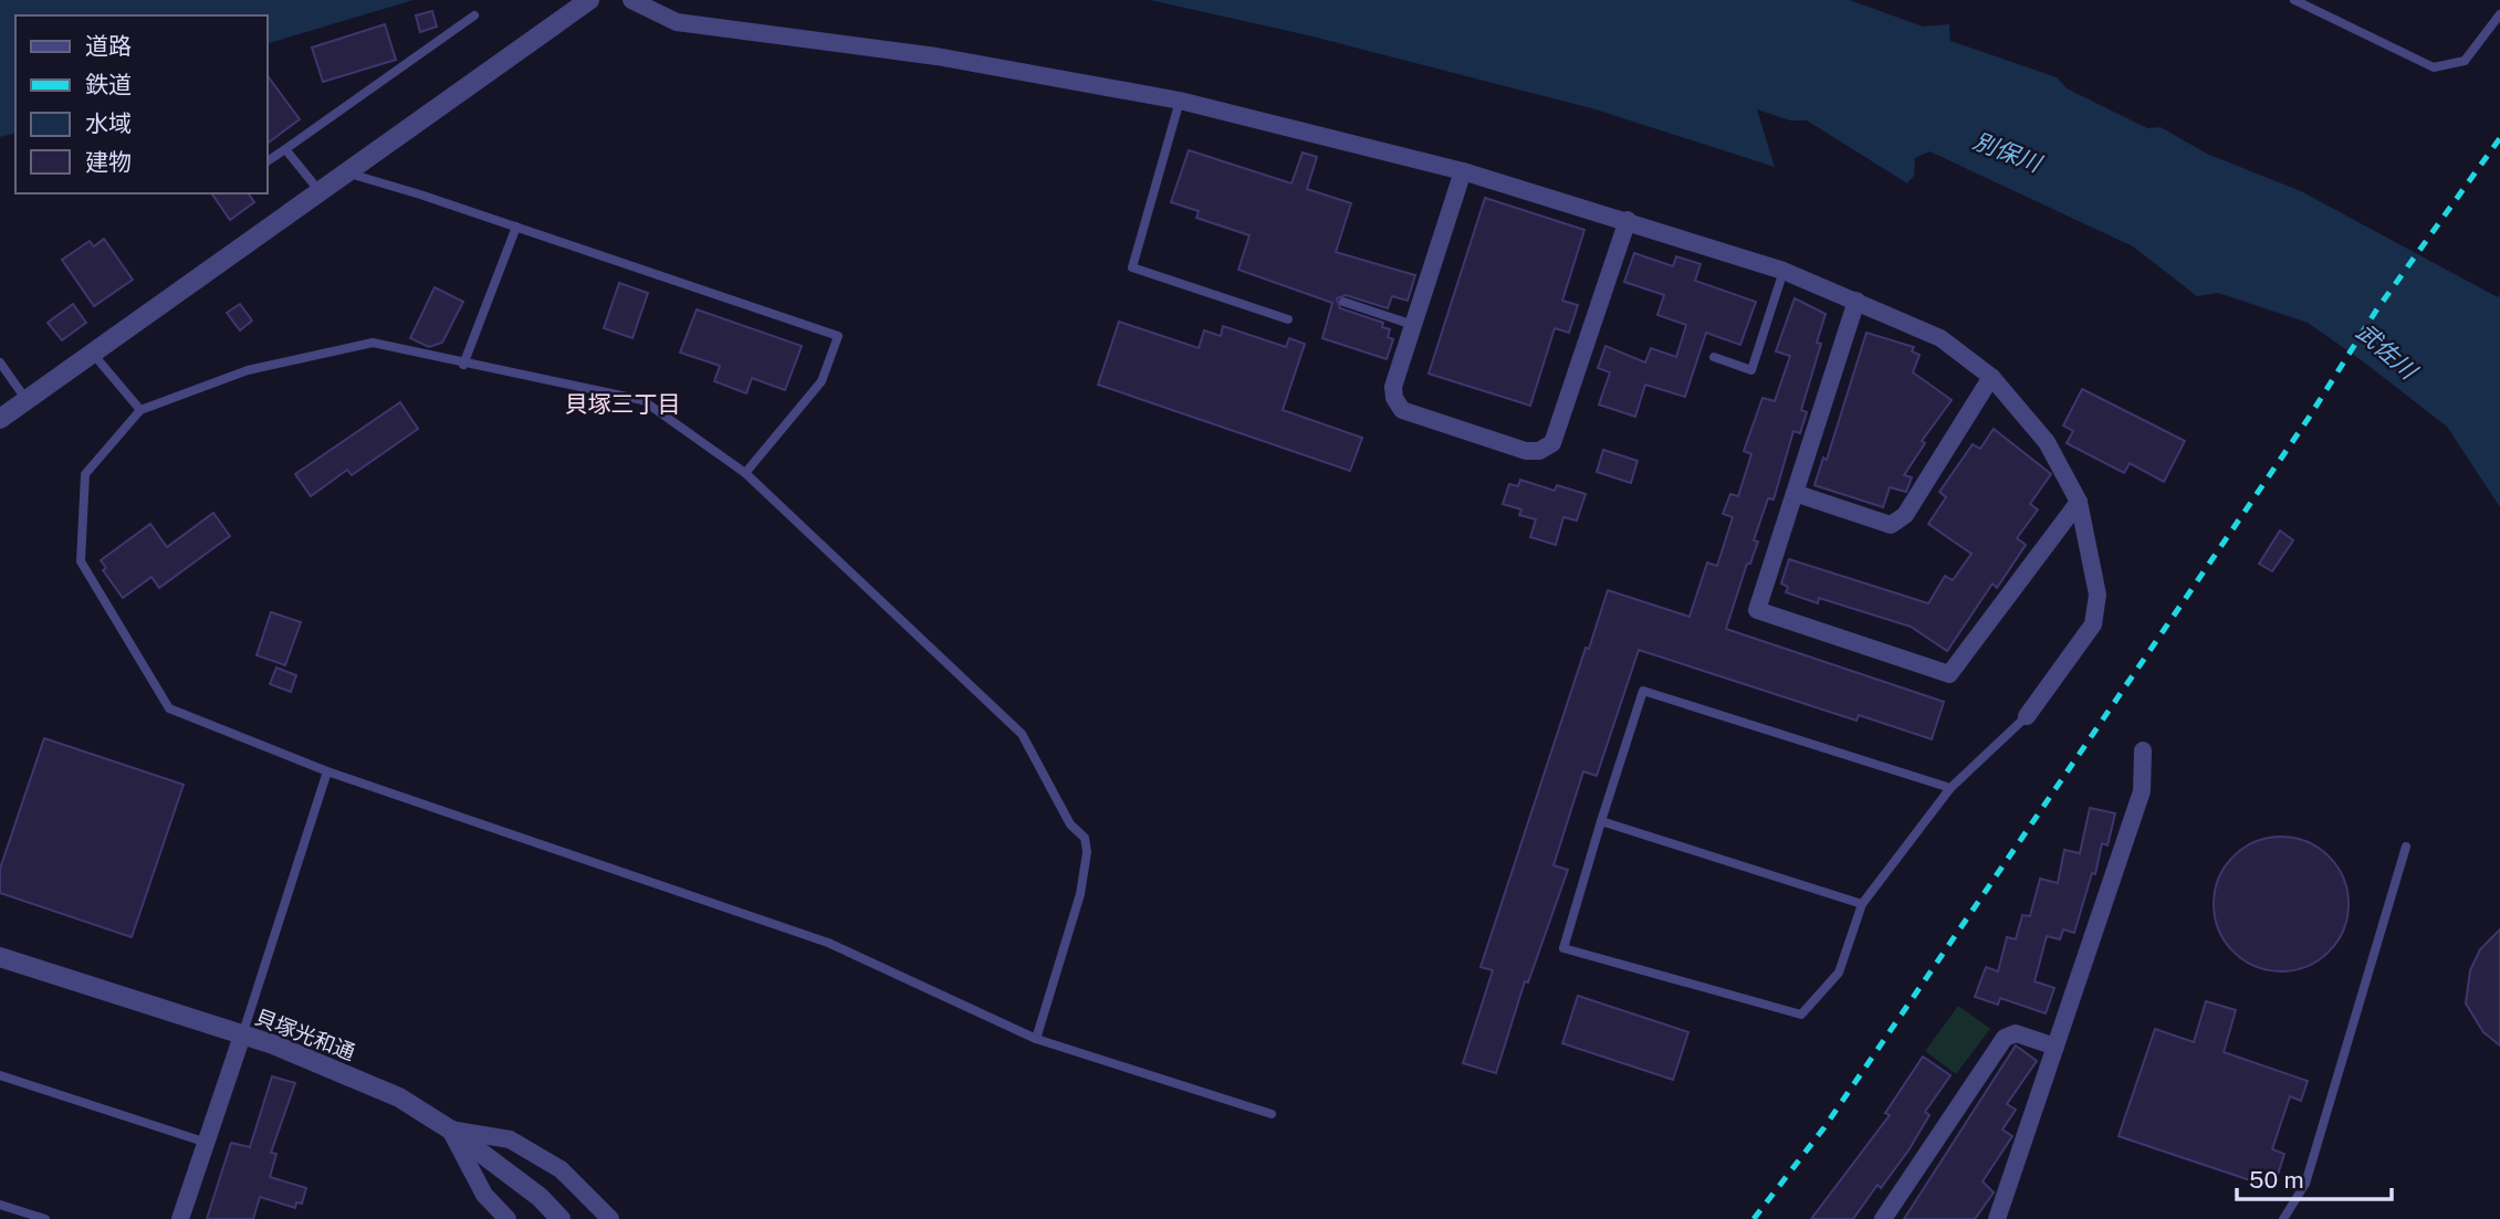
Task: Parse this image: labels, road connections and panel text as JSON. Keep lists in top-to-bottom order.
{
  "streets": {
    "street": ["貝塚光和通"]
  },
  "districts": ["貝塚三丁目"],
  "water": ["別保川", "武佐川"],
  "legend": [
    "道路",
    "鉄道",
    "水域",
    "建物"
  ],
  "scale_bar": "50 m"
}
